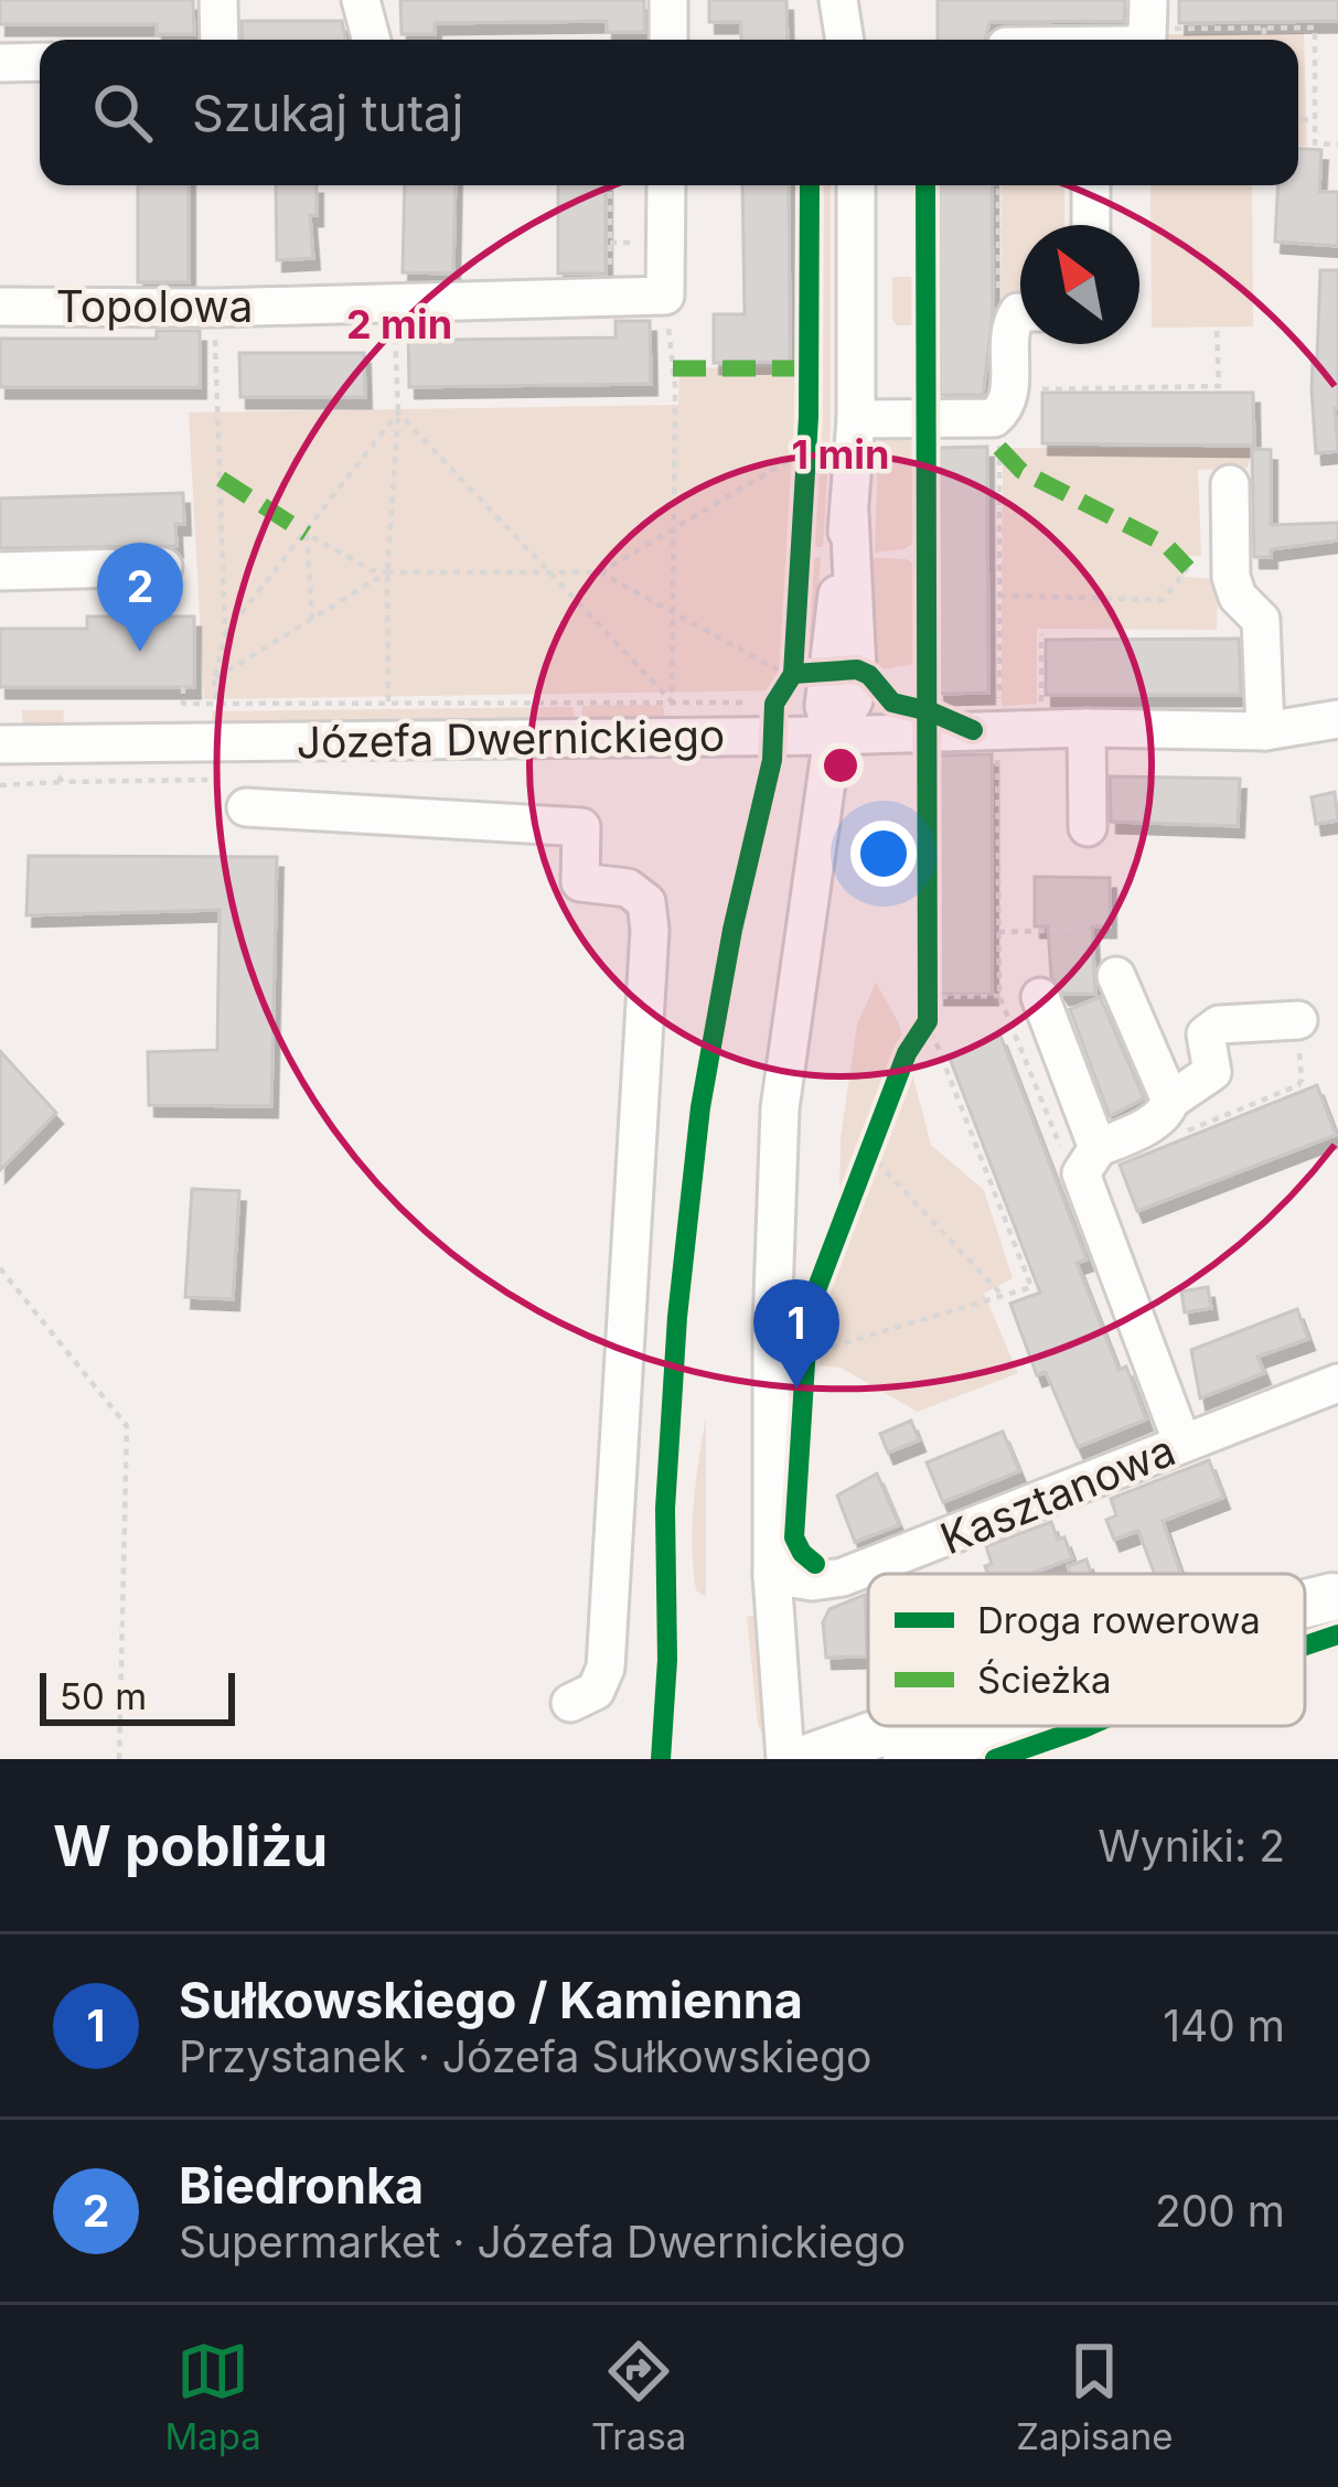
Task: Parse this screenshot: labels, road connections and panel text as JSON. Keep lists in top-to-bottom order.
{
  "streets": {
    "street": ["Topolowa", "Józefa Dwernickiego", "Kasztanowa"]
  },
  "legend": ["Droga rowerowa", "Ścieżka"],
  "scale_bar": "50 m",
  "north": "top left",
  "page": {
    "search": "Szukaj tutaj",
    "pins": ["2", "1"],
    "scale": "50 m",
    "heading": ["W pobliżu", "Wyniki: 2"],
    "list": [
      {
        "mark": "1",
        "name": "Sułkowskiego / Kamienna",
        "note": "Przystanek · Józefa Sułkowskiego",
        "value": "140 m"
      },
      {
        "mark": "2",
        "name": "Biedronka",
        "note": "Supermarket · Józefa Dwernickiego",
        "value": "200 m"
      }
    ],
    "nav": ["Mapa", "Trasa", "Zapisane"]
  },
  "rings": ["2 min", "1 min"]
}
